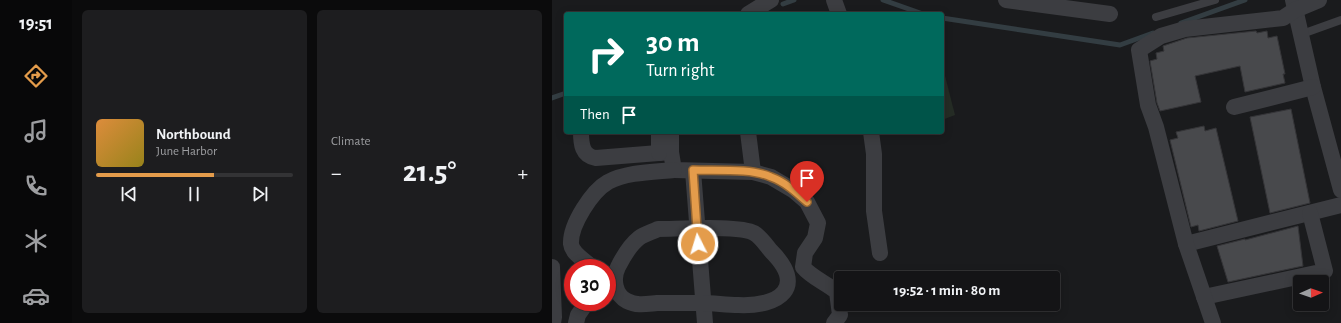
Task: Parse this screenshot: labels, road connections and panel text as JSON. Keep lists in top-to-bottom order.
{
  "north": "right",
  "page": {
    "tabs": "19:51",
    "tile": "Climate",
    "turn": ["30 m", "Turn right"],
    "then": "Then",
    "song": ["Northbound", "June Harbor"],
    "heat": ["−", "21.5°", "+"],
    "limit": "30",
    "trip": "19:52 · 1 min · 80 m"
  }
}
